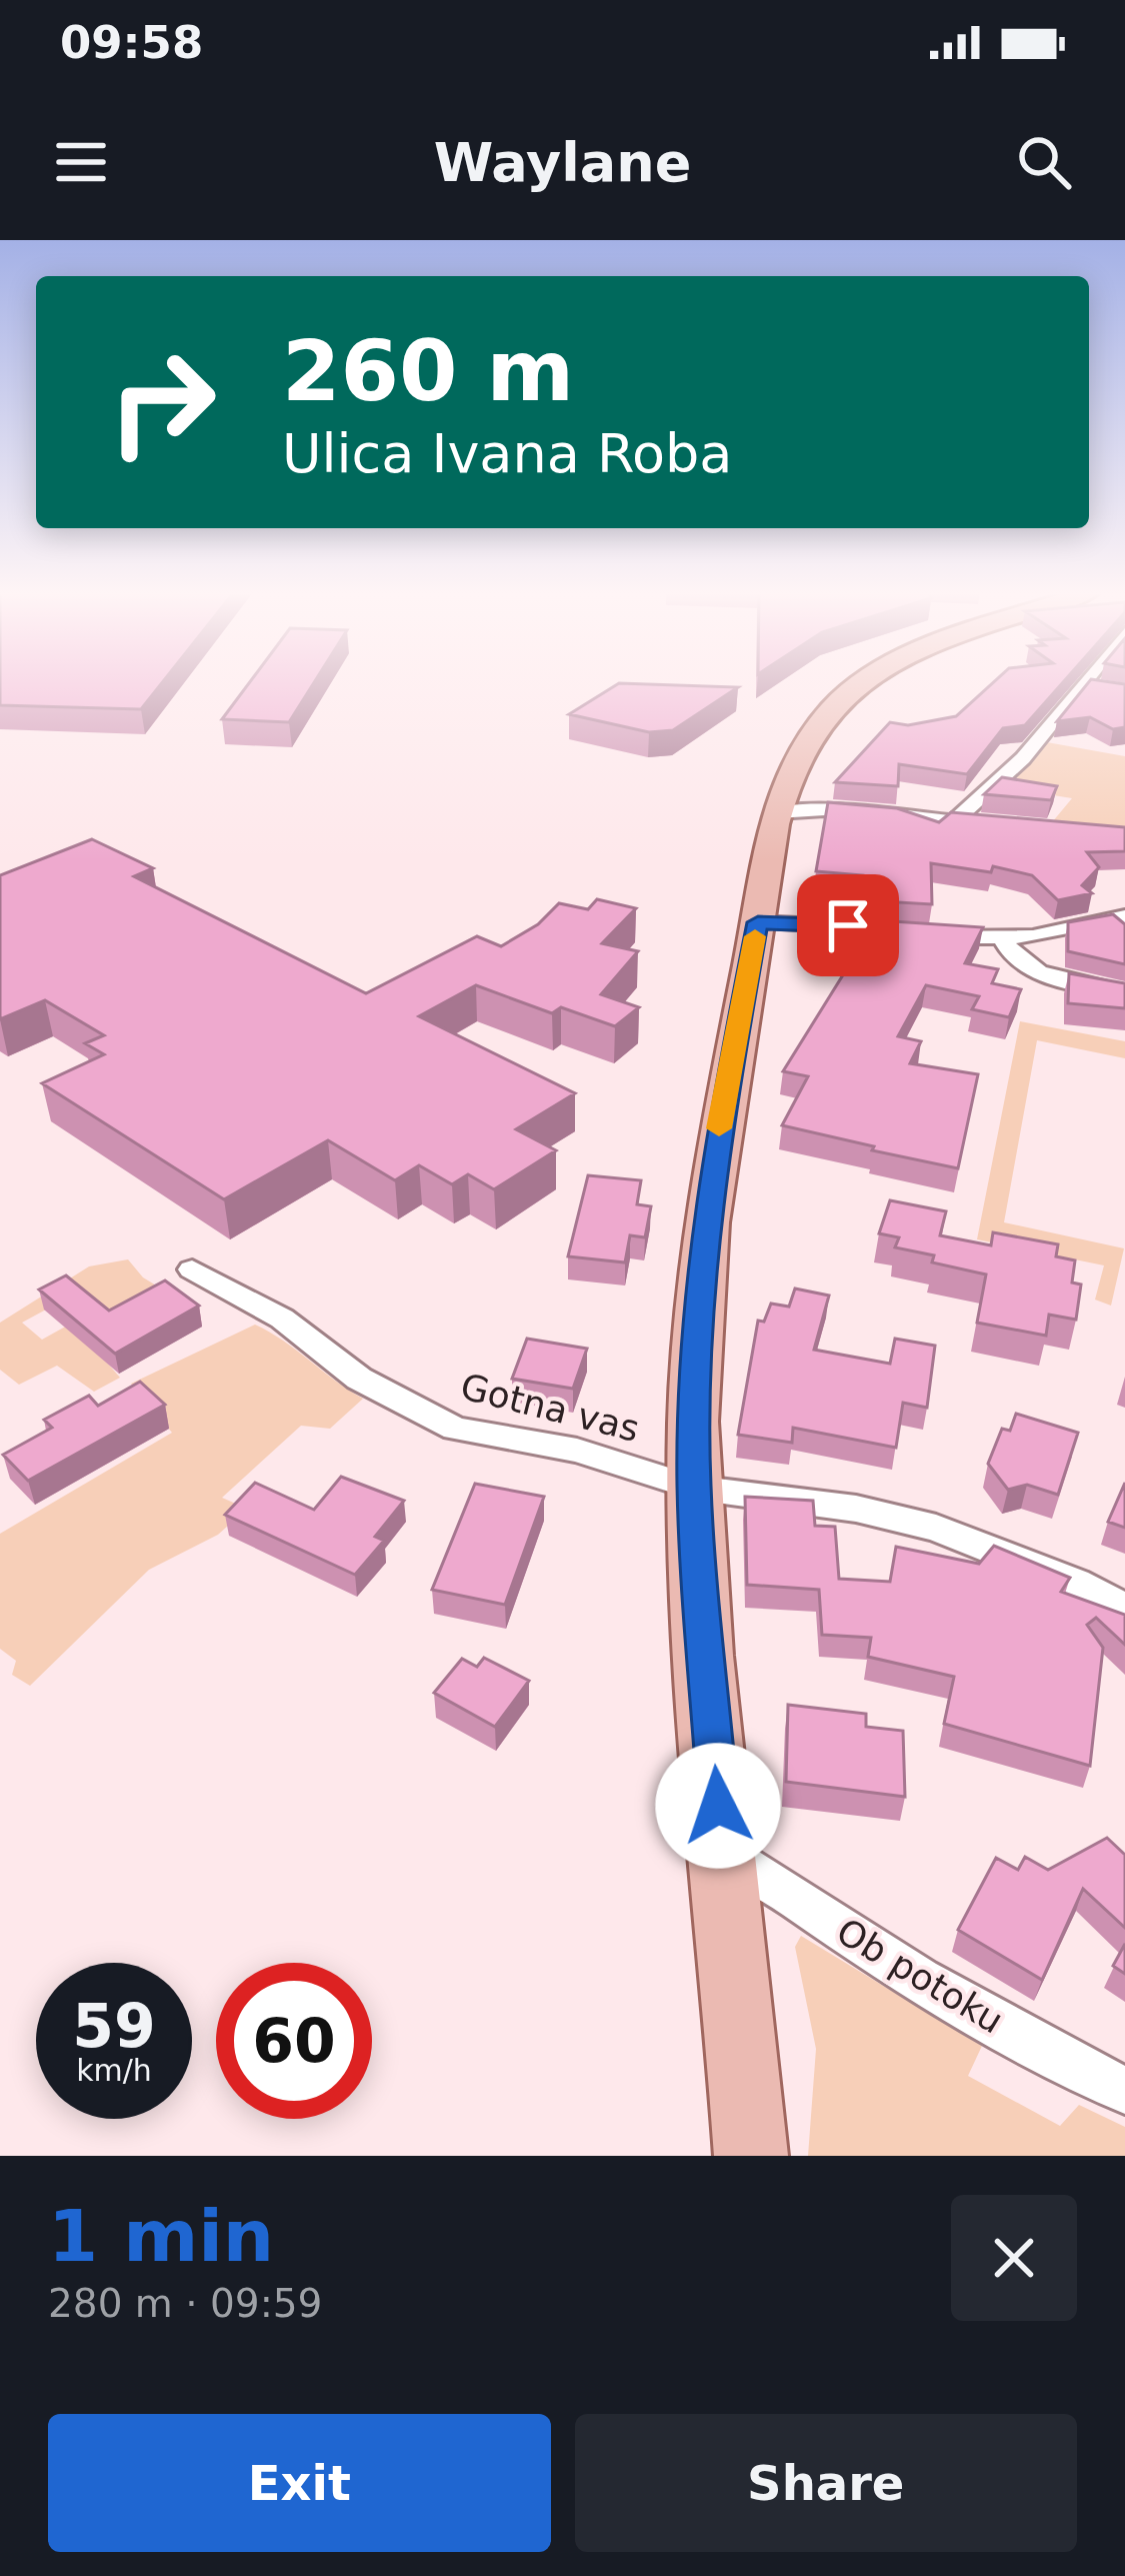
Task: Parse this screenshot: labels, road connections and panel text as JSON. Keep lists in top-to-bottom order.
{
  "streets": {
    "street": ["Gotna vas", "Ob potoku"]
  },
  "page": {
    "status": "09:58",
    "header": "Waylane",
    "turn": ["260 m", "Ulica Ivana Roba"],
    "speed": "59 km/h",
    "limit": "60",
    "heading": ["1 min", "280 m · 09:59"],
    "buttons": ["Exit", "Share"]
  }
}
